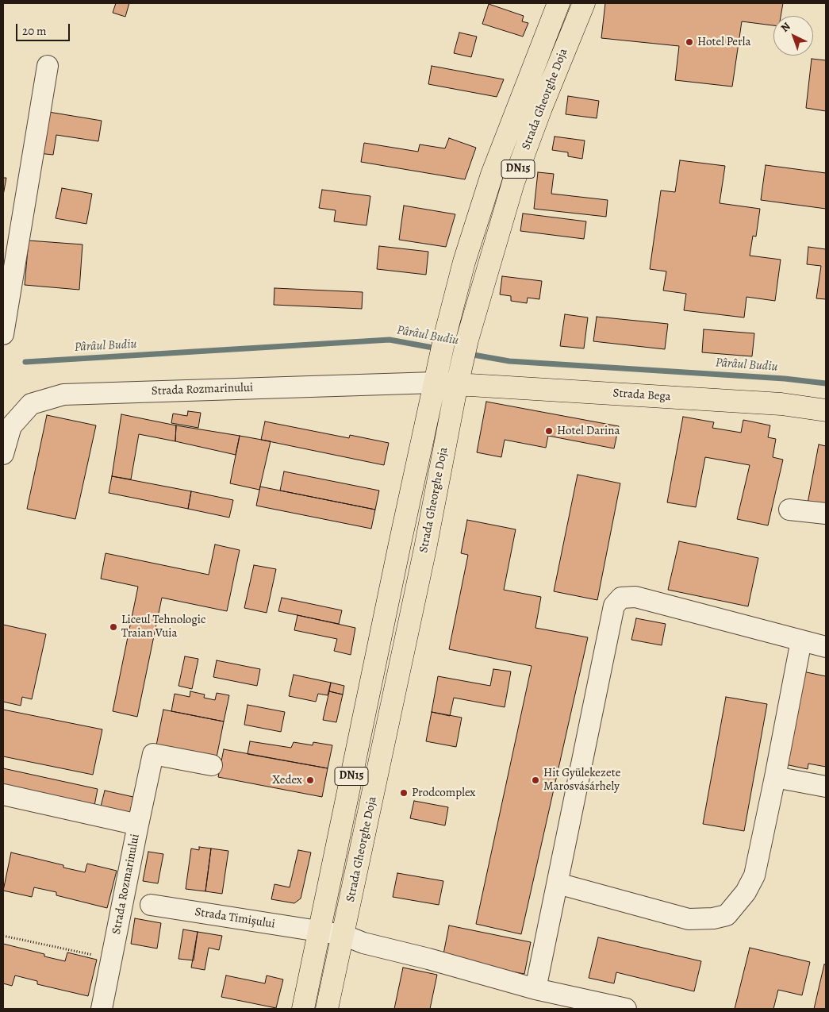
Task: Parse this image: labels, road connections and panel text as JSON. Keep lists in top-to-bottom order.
{
  "streets": {
    "main road": ["Strada Gheorghe Doja", "DN15", "Strada Bega"],
    "street": ["Strada Rozmarinului", "Strada Timișului"]
  },
  "crossings": [
    ["Strada Gheorghe Doja", "Strada Rozmarinului"],
    ["Strada Gheorghe Doja", "Strada Bega"],
    ["Strada Gheorghe Doja", "Strada Timișului"],
    ["Strada Rozmarinului", "Strada Bega"]
  ],
  "water": ["Pârâul Budiu"],
  "places": [
    "Hotel Perla",
    "Hotel Darina",
    "Liceul Tehnologic Traian Vuia",
    "Xedex",
    "Hit Gyülekezete Marosvásárhely",
    "Prodcomplex"
  ],
  "scale_bar": "20 m",
  "north": "top left"
}
